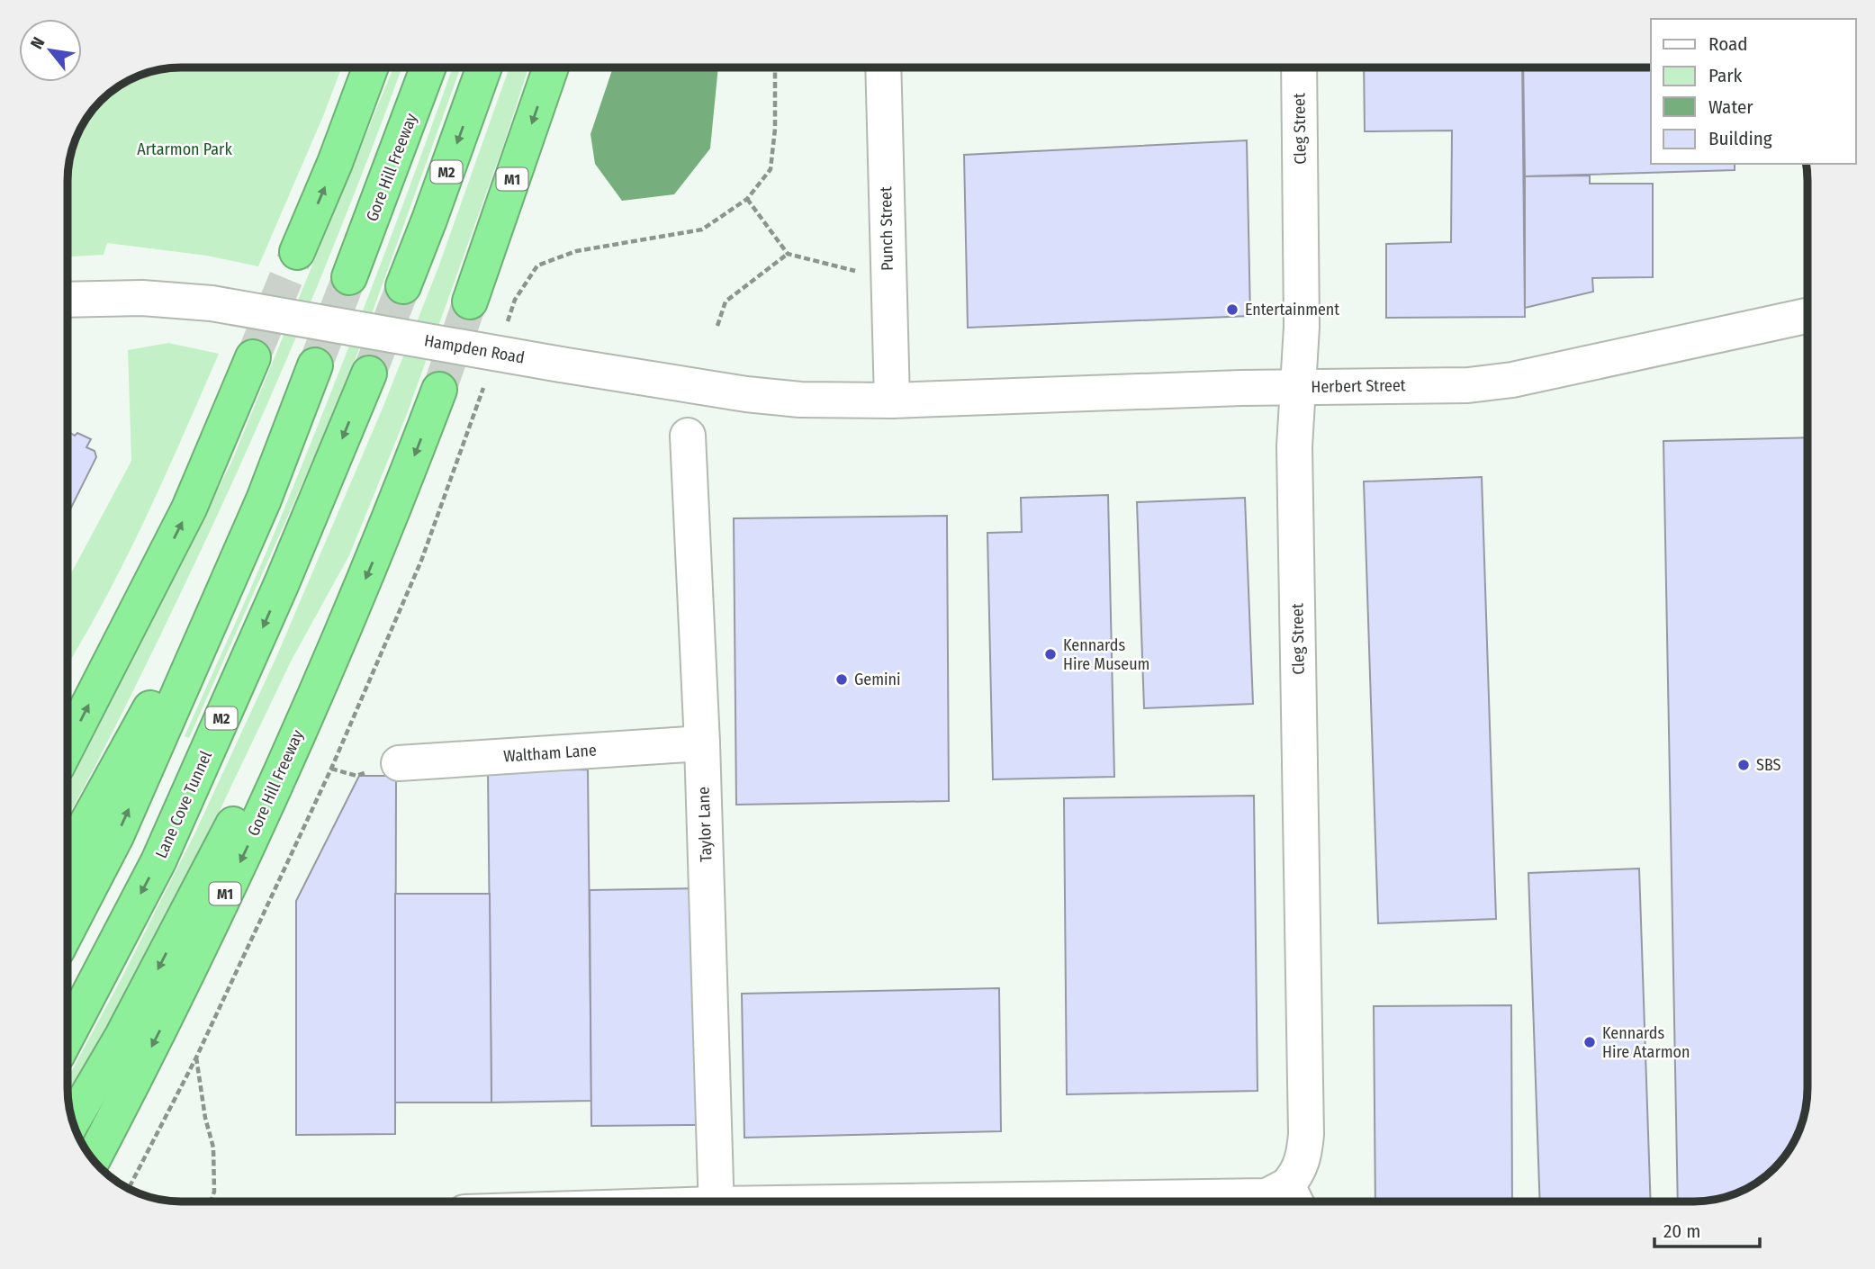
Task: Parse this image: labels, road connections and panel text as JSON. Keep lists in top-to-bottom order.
{
  "streets": {
    "highway": [
      "Gore Hill Freeway",
      "M2",
      "M1",
      "Lane Cove Tunnel"
    ],
    "street": [
      "Cleg Street",
      "Punch Street",
      "Hampden Road",
      "Herbert Street",
      "Waltham Lane",
      "Taylor Lane"
    ]
  },
  "crossings": [
    ["Cleg Street", "Herbert Street"],
    ["Punch Street", "Hampden Road"],
    ["Punch Street", "Herbert Street"],
    ["Hampden Road", "Herbert Street"],
    ["Waltham Lane", "Taylor Lane"]
  ],
  "parks": ["Artarmon Park"],
  "places": [
    "Entertainment",
    "Kennards Hire Museum",
    "Gemini",
    "SBS",
    "Kennards Hire Atarmon"
  ],
  "legend": [
    "Road",
    "Park",
    "Water",
    "Building"
  ],
  "scale_bar": "20 m",
  "north": "top left"
}
